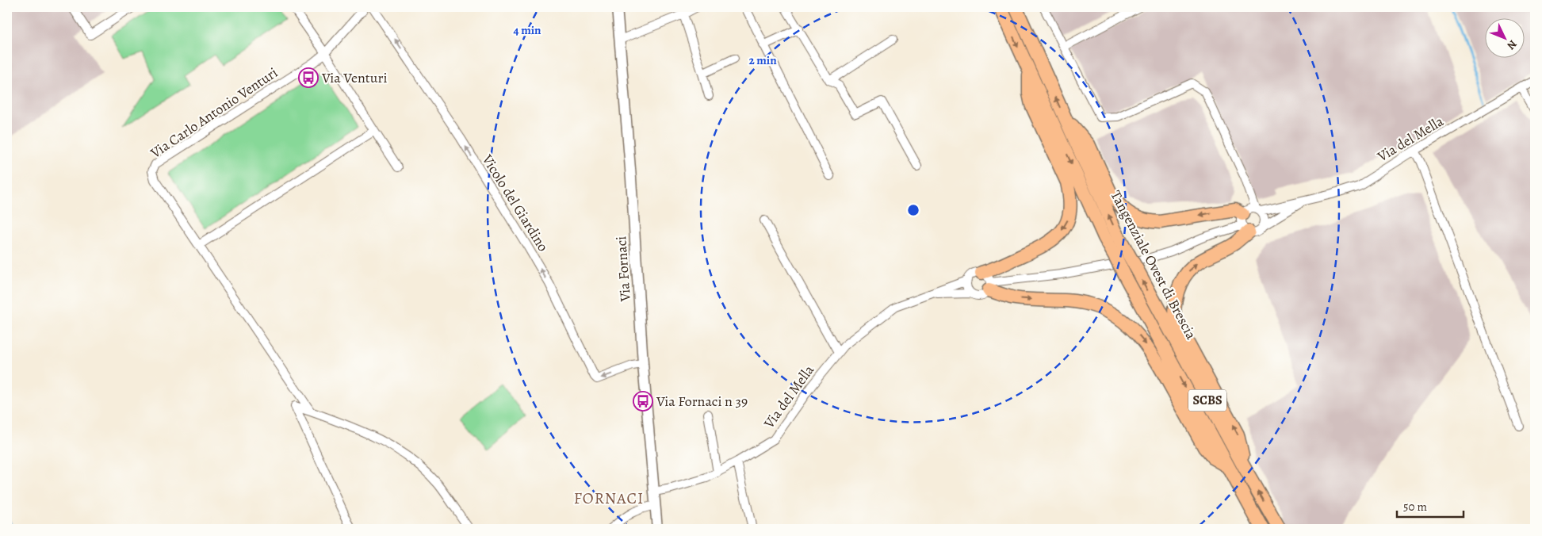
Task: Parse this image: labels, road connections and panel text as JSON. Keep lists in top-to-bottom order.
{
  "streets": {
    "main road": ["Tangenziale Ovest di Brescia", "SCBS"],
    "street": [
      "Via Carlo Antonio Venturi",
      "Via del Mella",
      "Vicolo del Giardino",
      "Via Fornaci"
    ]
  },
  "crossings": [
    ["Via del Mella", "Via Fornaci"],
    ["Vicolo del Giardino", "Via Fornaci"]
  ],
  "districts": ["FORNACI"],
  "places": {
    "bus stop": ["Via Venturi", "Via Fornaci n 39"]
  },
  "scale_bar": "50 m",
  "north": "bottom right",
  "rings": ["4 min", "2 min"]
}
